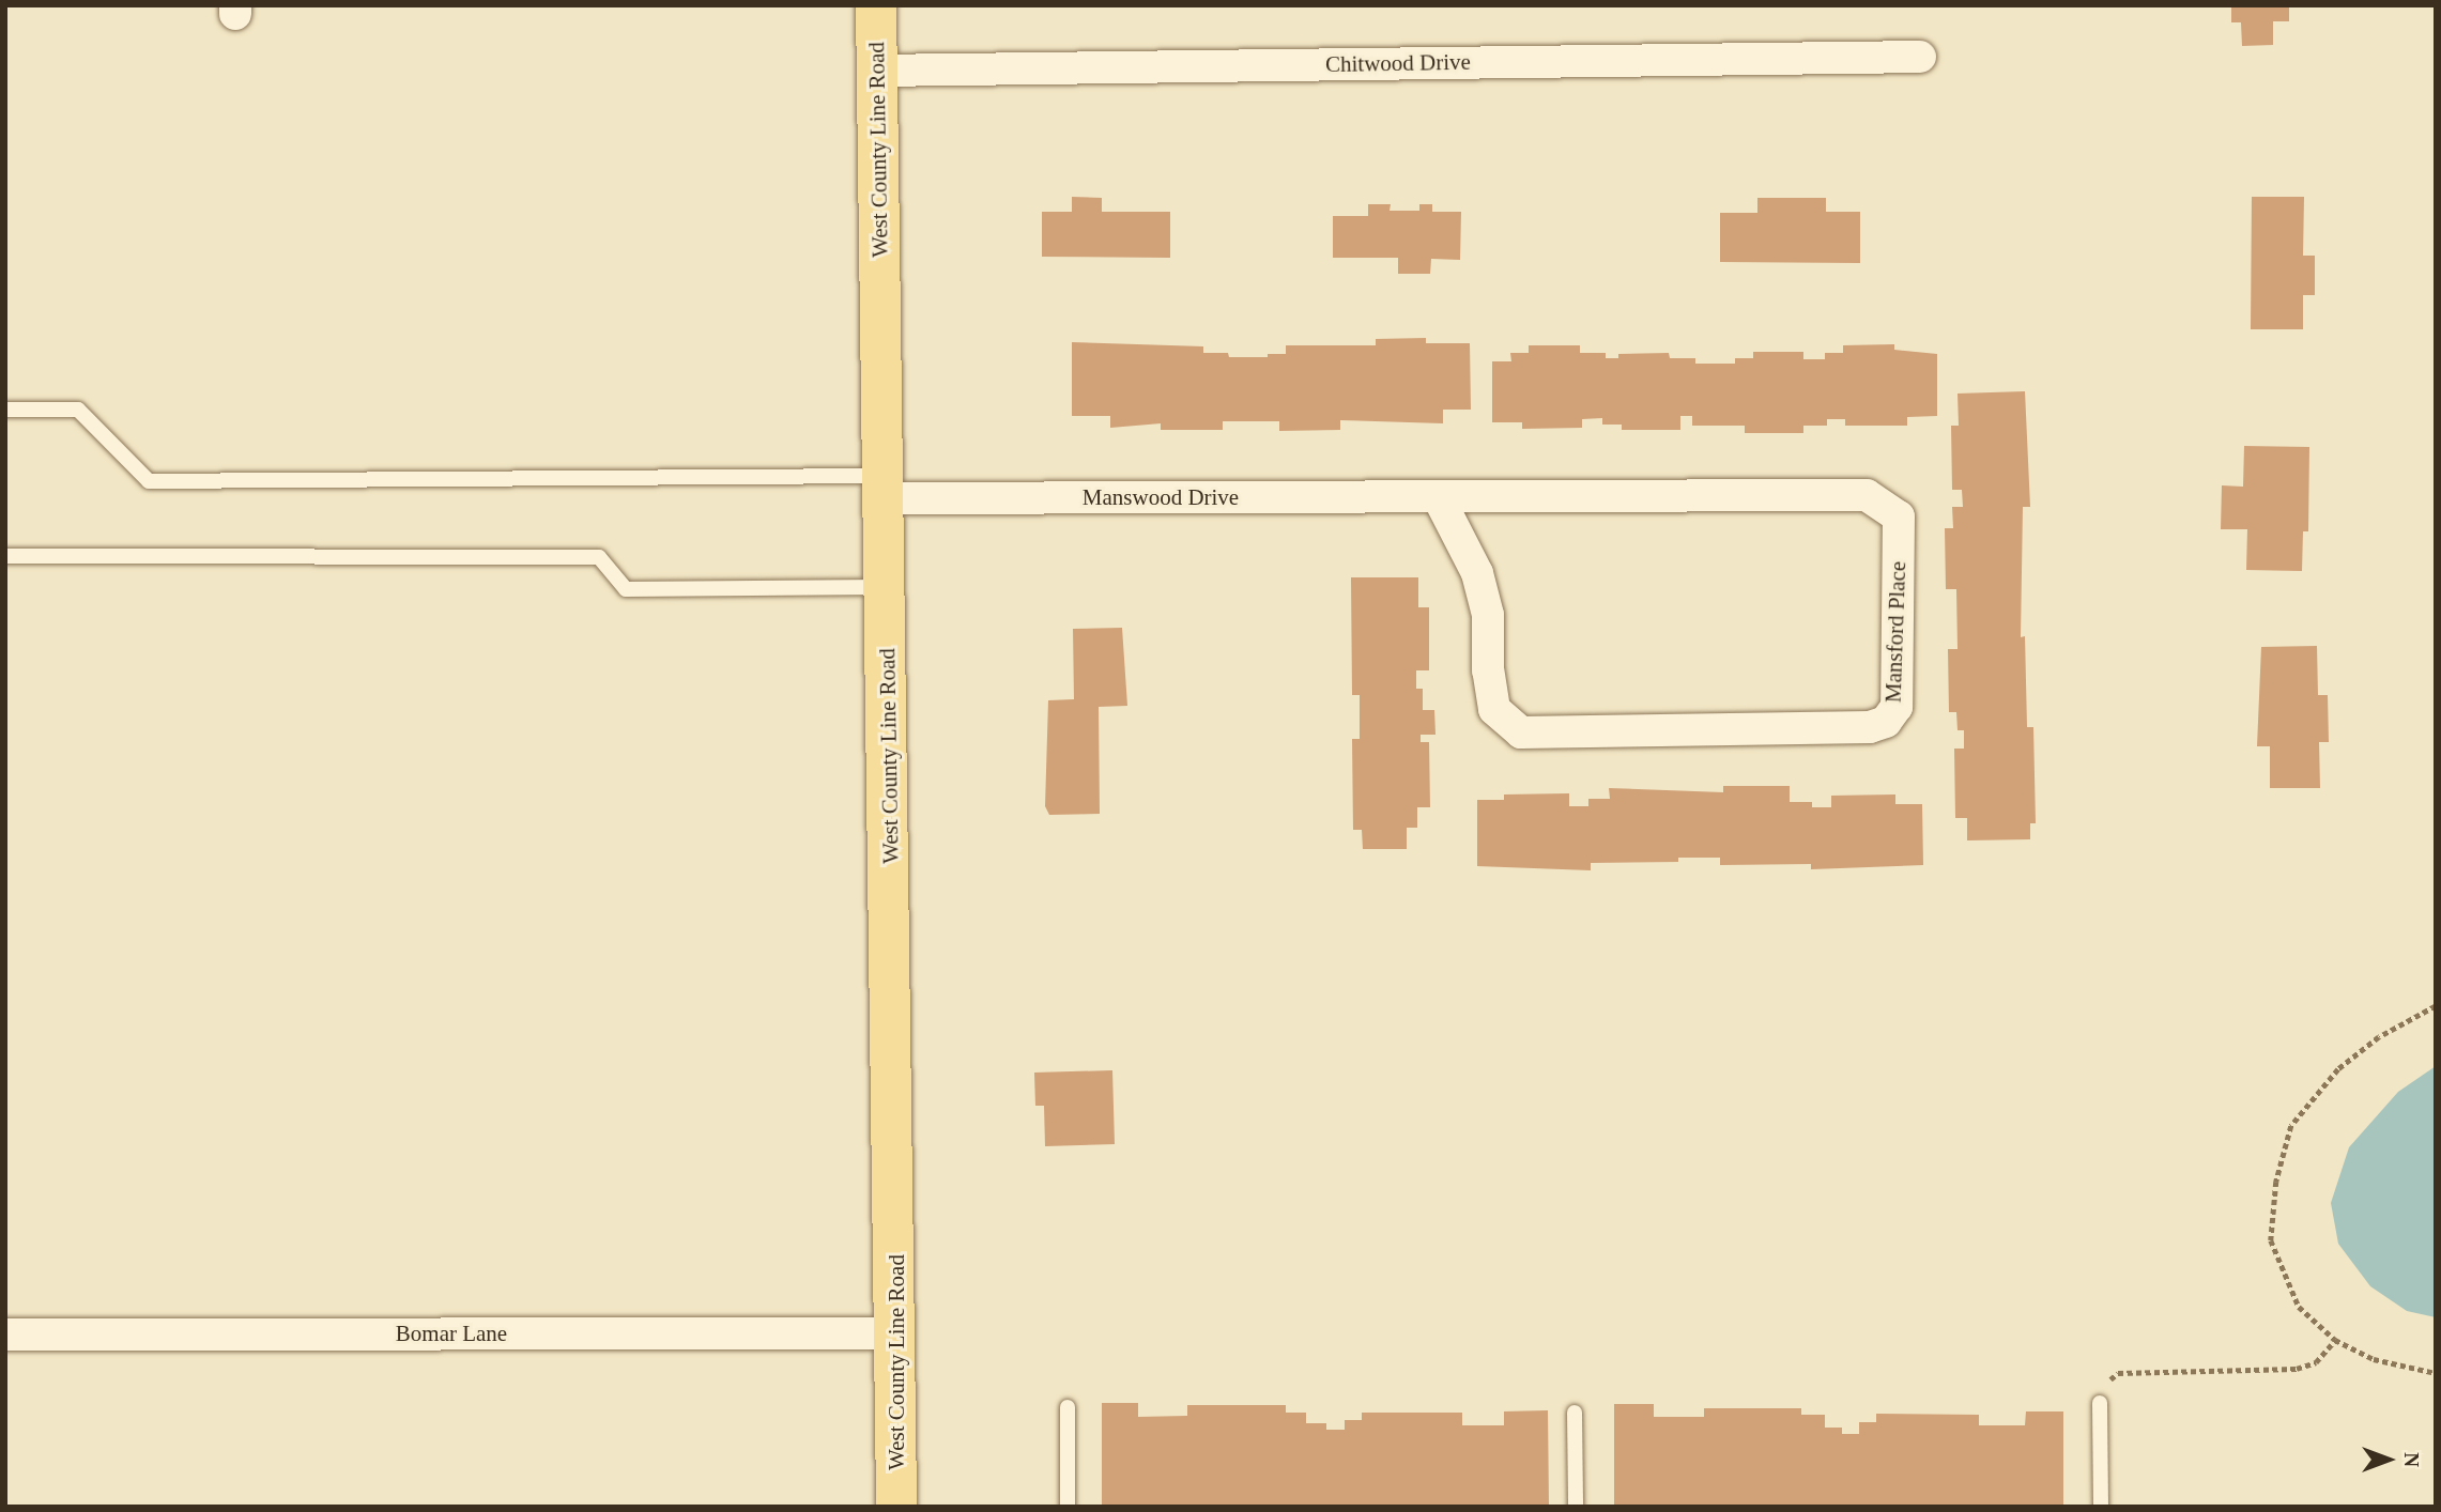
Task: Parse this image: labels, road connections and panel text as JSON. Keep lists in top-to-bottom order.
{
  "streets": {
    "main road": ["West County Line Road"],
    "street": [
      "Chitwood Drive",
      "Manswood Drive",
      "Mansford Place",
      "Bomar Lane"
    ]
  },
  "crossings": [
    ["Chitwood Drive", "West County Line Road"],
    ["West County Line Road", "Manswood Drive"],
    ["West County Line Road", "Bomar Lane"],
    ["Manswood Drive", "Mansford Place"]
  ],
  "north": "right"
}
